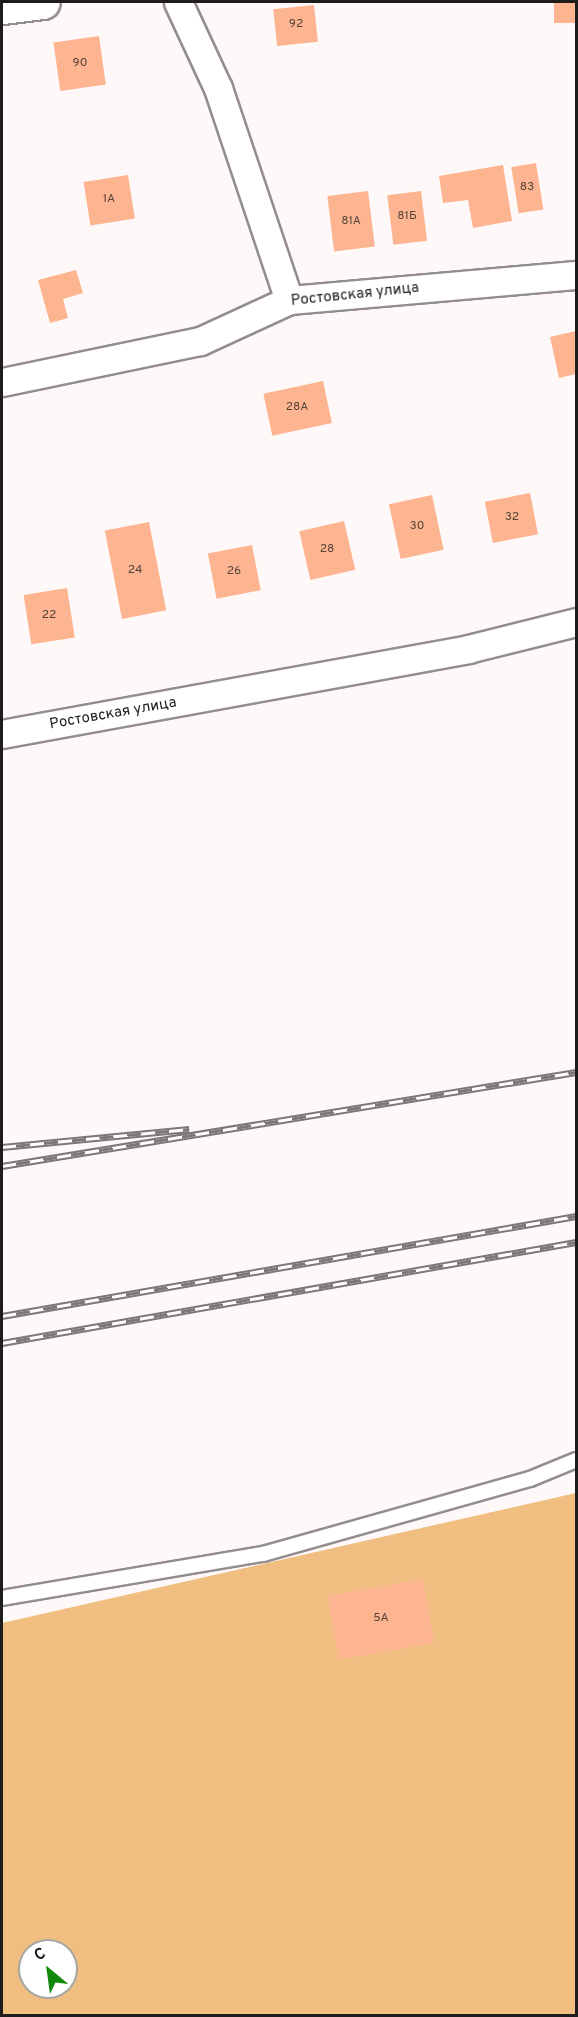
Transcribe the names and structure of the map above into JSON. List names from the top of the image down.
{
  "streets": {
    "street": ["Ростовская улица"]
  },
  "house_numbers": [
    "92",
    "90",
    "83",
    "1А",
    "81Б",
    "81А",
    "28А",
    "32",
    "30",
    "28",
    "24",
    "26",
    "22",
    "5А"
  ],
  "north": "top left"
}
